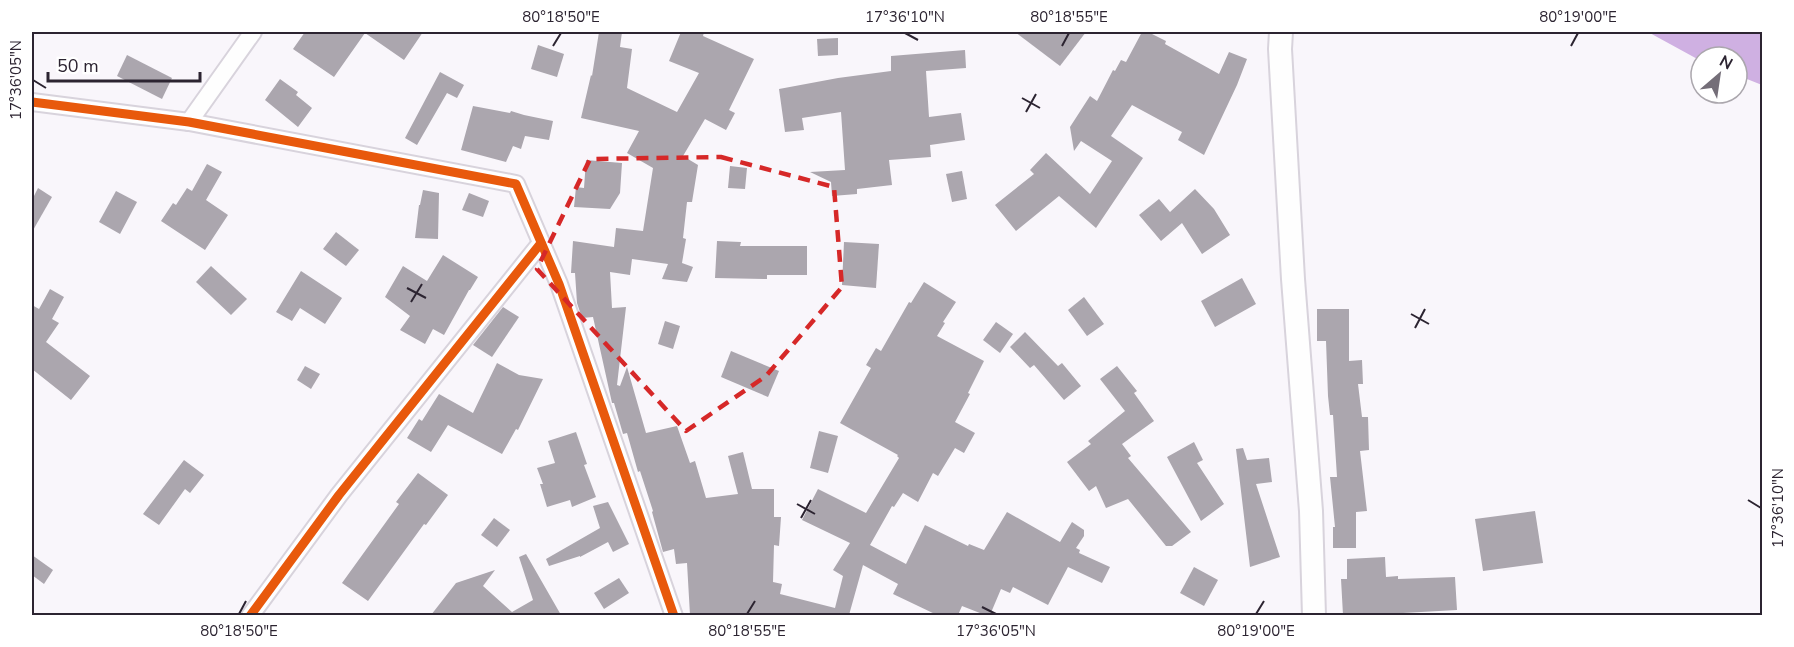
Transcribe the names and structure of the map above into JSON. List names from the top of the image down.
{
  "scale_bar": "50 m",
  "north": "top right",
  "coordinates": [
    "80°18'50\"E",
    "17°36'10\"N",
    "80°18'55\"E",
    "80°19'00\"E",
    "17°36'05\"N"
  ]
}
